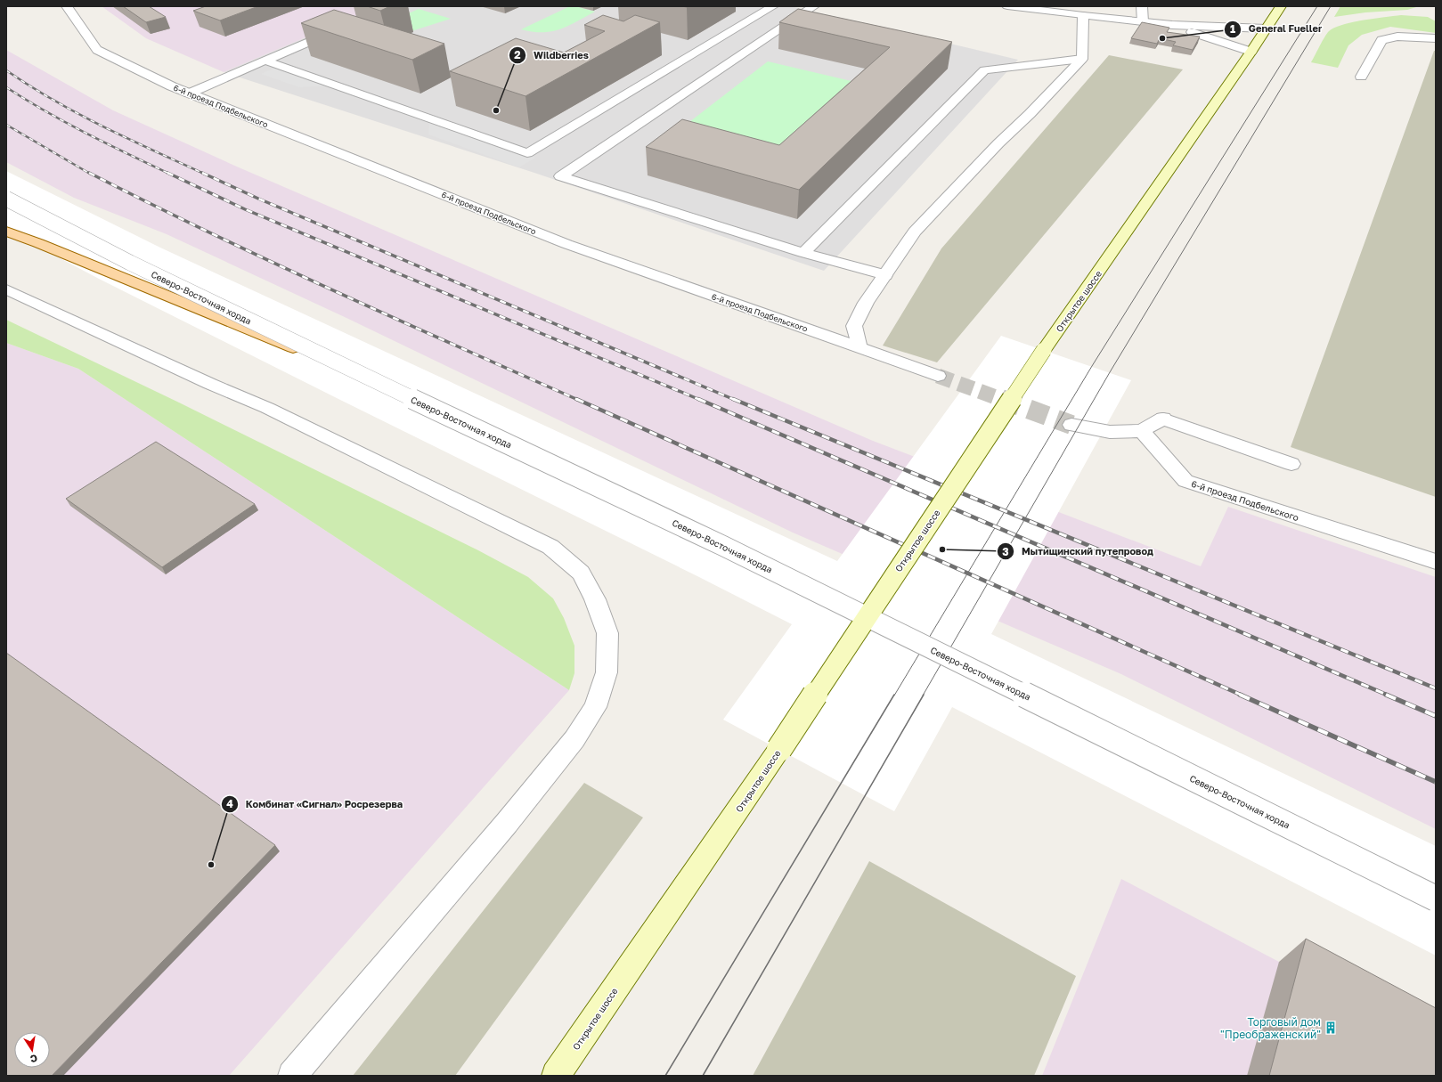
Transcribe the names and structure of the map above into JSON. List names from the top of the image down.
{
  "streets": {
    "main road": ["Северо-Восточная хорда", "Открытое шоссе"],
    "street": ["6-й проезд Подбельского"]
  },
  "places": {
    "other": [
      "General Fueller",
      "Wildberries",
      "Мытищинский путепровод",
      "Комбинат «Сигнал» Росрезерва"
    ],
    "building": ["Торговый дом \"Преображенский\""]
  },
  "north": "bottom"
}
